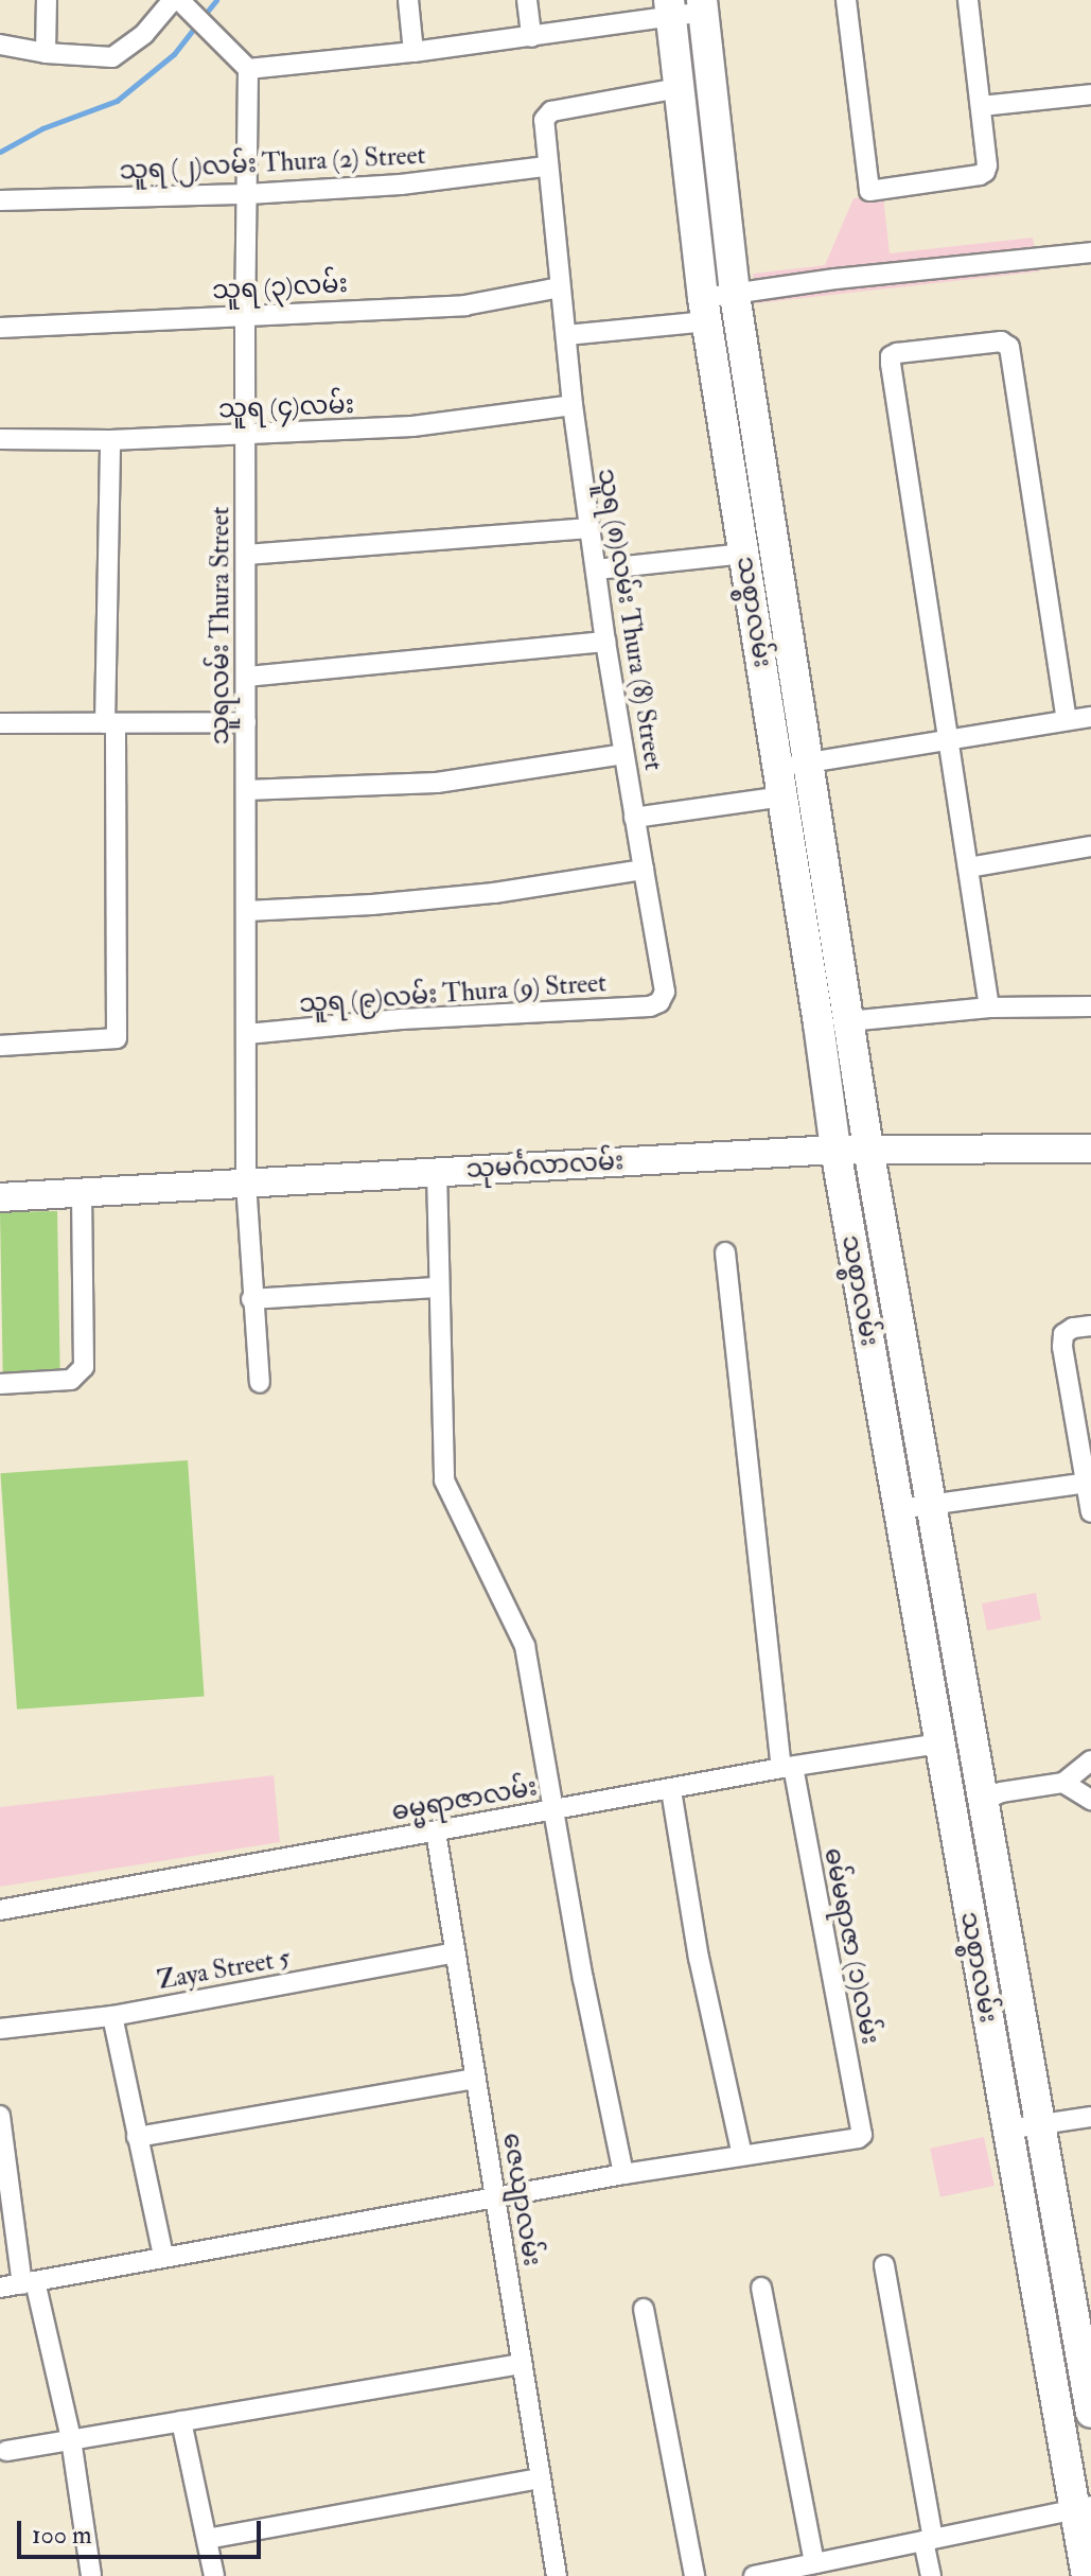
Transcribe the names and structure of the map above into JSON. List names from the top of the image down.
{
  "streets": {
    "main road": ["သစ္စာလမ်း", "သုမင်္ဂလာလမ်း"],
    "street": [
      "သူရ (၂)လမ်း Thura (2) Street",
      "သူရ (၃)လမ်း",
      "သူရ (၄)လမ်း",
      "သူရ (၈)လမ်း Thura (8) Street",
      "သူရလမ်း Thura Street",
      "သူရ (၉)လမ်း Thura (9) Street",
      "ဓမ္မရာဇာလမ်း",
      "ဓမ်မရာဇာ (၁)လမ်း",
      "Zaya Street 5",
      "ဇေယျာလမ်း"
    ]
  },
  "crossings": [
    ["သူရ (၂)လမ်း Thura (2) Street", "သူရ (၈)လမ်း Thura (8) Street"],
    ["သူရ (၂)လမ်း Thura (2) Street", "သူရလမ်း Thura Street"],
    ["သူရ (၃)လမ်း", "သူရ (၈)လမ်း Thura (8) Street"],
    ["သူရ (၃)လမ်း", "သူရလမ်း Thura Street"],
    ["သူရ (၄)လမ်း", "သူရ (၈)လမ်း Thura (8) Street"],
    ["သူရ (၄)လမ်း", "သူရလမ်း Thura Street"],
    ["သစ္စာလမ်း", "သူရ (၈)လမ်း Thura (8) Street"],
    ["သစ္စာလမ်း", "သုမင်္ဂလာလမ်း"],
    ["သစ္စာလမ်း", "ဓမ္မရာဇာလမ်း"],
    ["သူရ (၈)လမ်း Thura (8) Street", "သူရ (၉)လမ်း Thura (9) Street"],
    ["သူရလမ်း Thura Street", "သူရ (၉)လမ်း Thura (9) Street"],
    ["သူရလမ်း Thura Street", "သုမင်္ဂလာလမ်း"],
    ["ဓမ္မရာဇာလမ်း", "ဓမ်မရာဇာ (၁)လမ်း"],
    ["ဓမ္မရာဇာလမ်း", "ဇေယျာလမ်း"],
    ["Zaya Street 5", "ဇေယျာလမ်း"]
  ],
  "scale_bar": "100 m"
}
